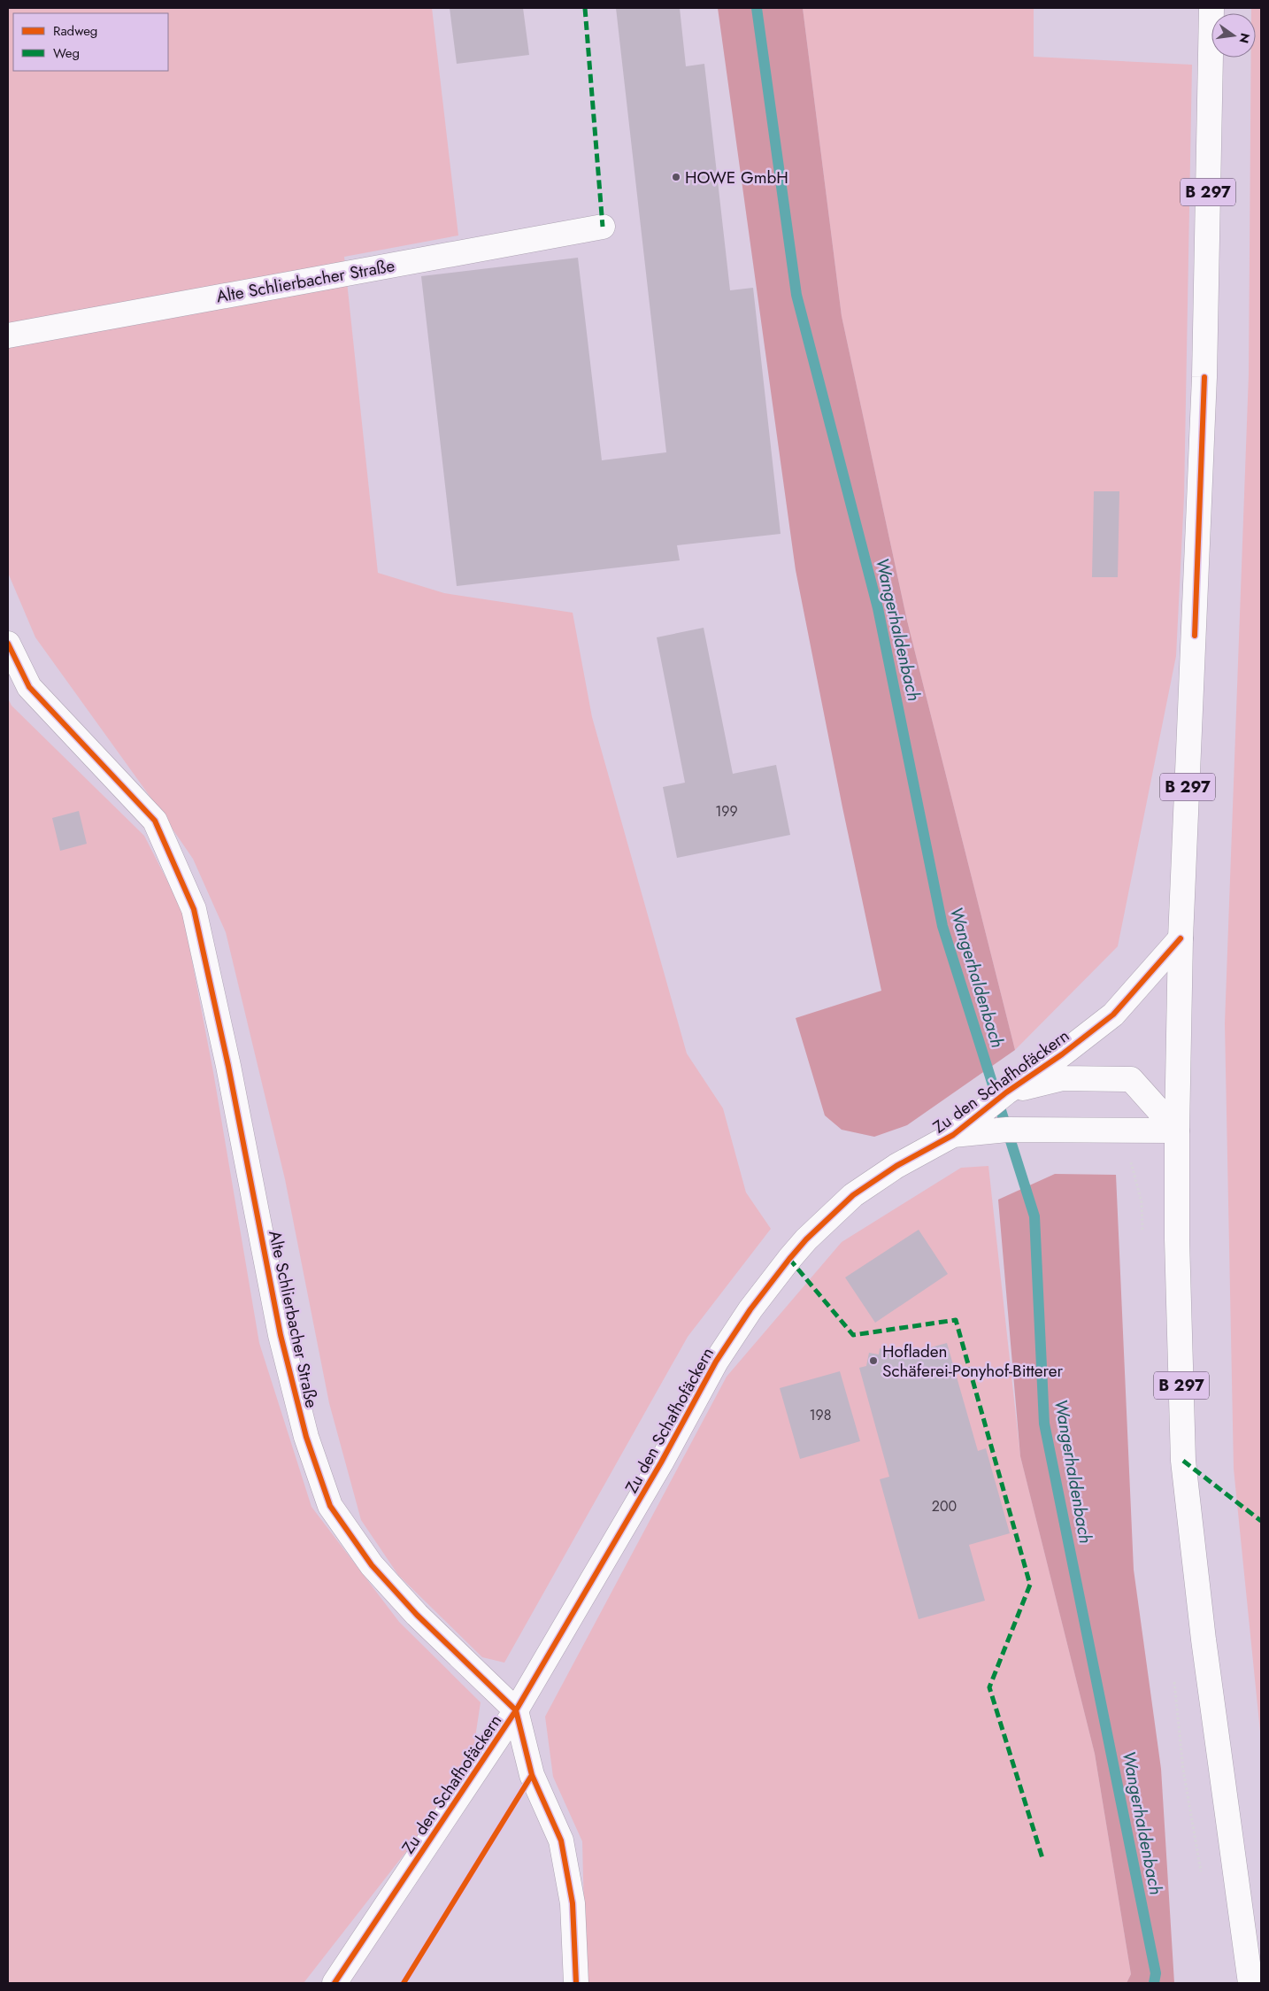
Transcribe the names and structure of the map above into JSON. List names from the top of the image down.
{
  "streets": {
    "street": ["B 297", "Alte Schlierbacher Straße", "Zu den Schafhofäckern"]
  },
  "crossings": [
    ["B 297", "Zu den Schafhofäckern"],
    ["Alte Schlierbacher Straße", "Zu den Schafhofäckern"]
  ],
  "water": ["Wangerhaldenbach"],
  "places": ["HOWE GmbH", "Hofladen Schäferei-Ponyhof-Bitterer"],
  "house_numbers": ["199", "198", "200"],
  "legend": ["Radweg", "Weg"],
  "north": "right"
}
